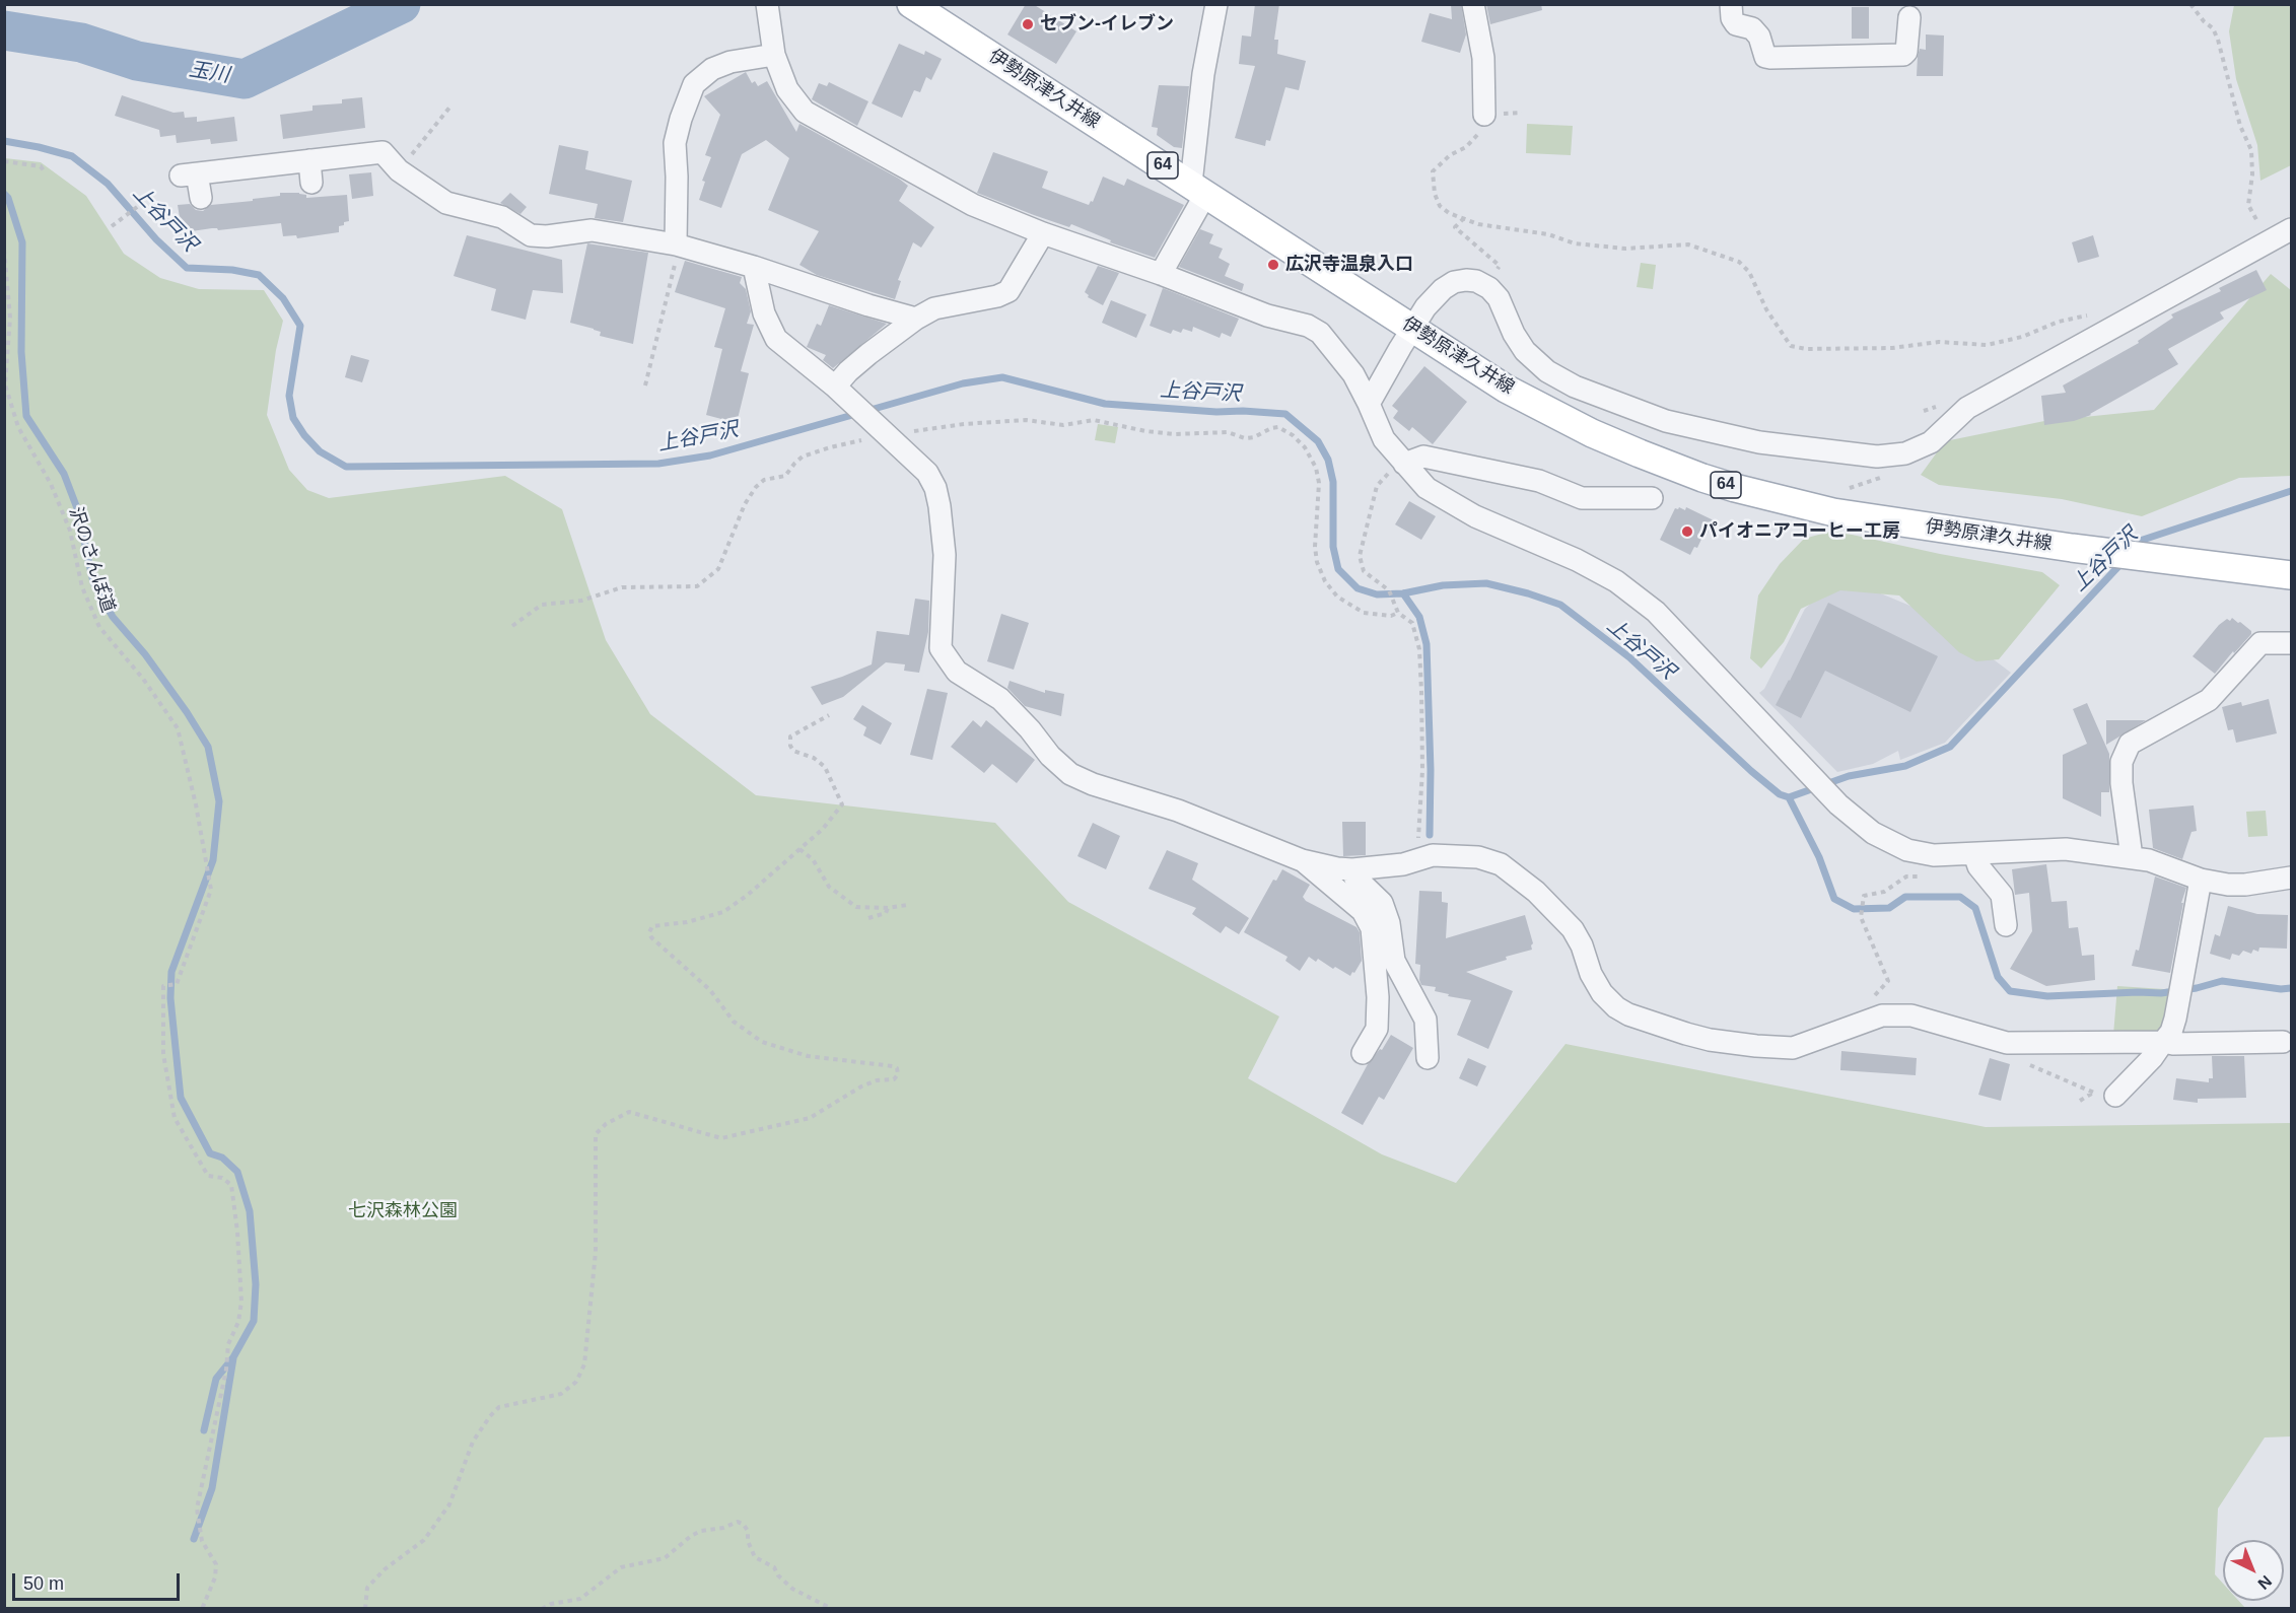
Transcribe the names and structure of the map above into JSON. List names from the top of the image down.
{
  "streets": {
    "main road": ["伊勢原津久井線", "64"],
    "path": ["沢のさんぽ道"]
  },
  "water": ["玉川", "上谷戸沢"],
  "parks": ["七沢森林公園"],
  "places": ["セブン-イレブン", "広沢寺温泉入口", "パイオニアコーヒー工房"],
  "scale_bar": "50 m",
  "north": "bottom right"
}
